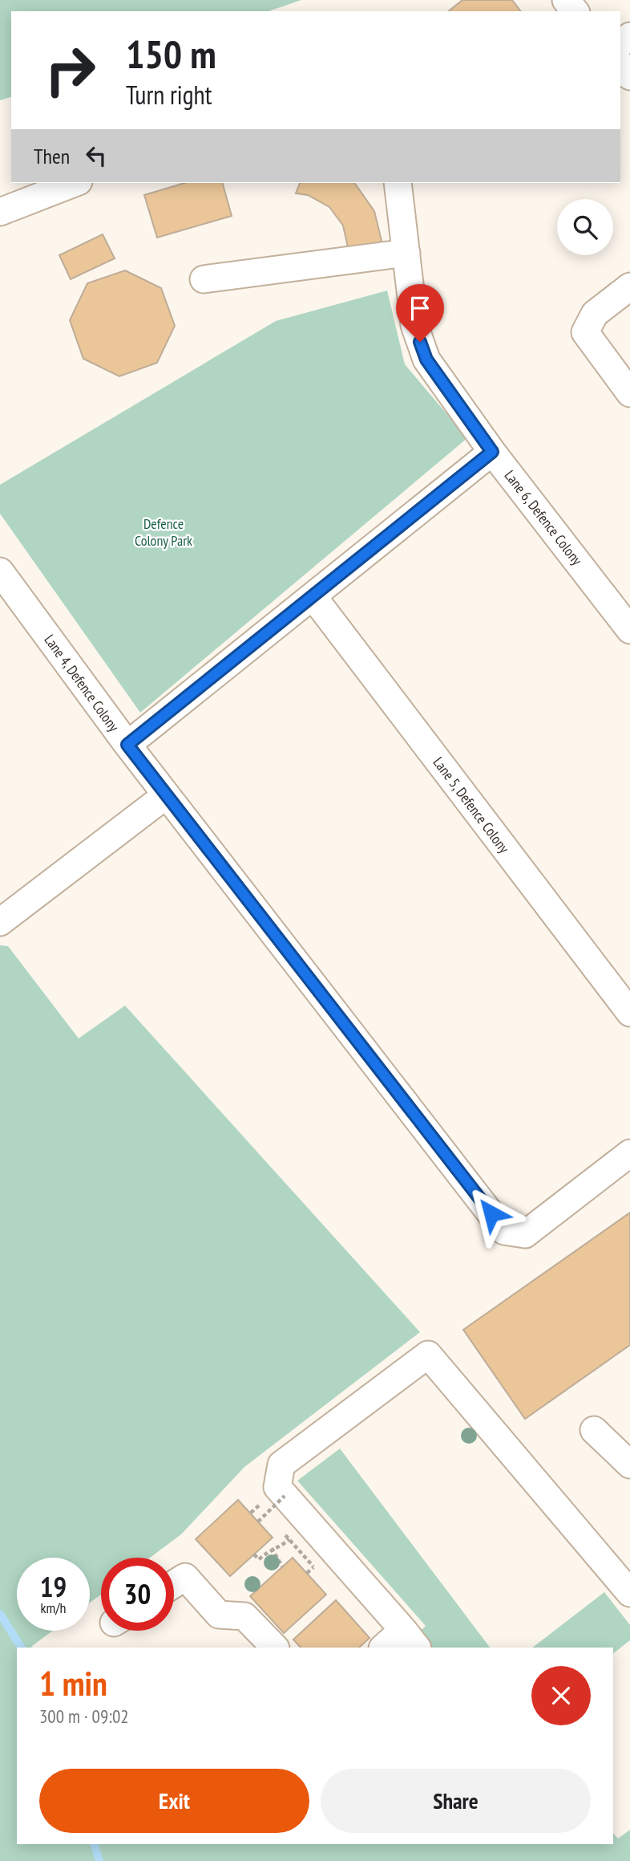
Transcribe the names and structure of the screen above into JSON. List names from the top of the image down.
{
  "streets": {
    "street": ["Lane 6, Defence Colony", "Lane 4, Defence Colony", "Lane 5, Defence Colony"]
  },
  "parks": ["Defence Colony Park"],
  "page": {
    "turn": ["150 m", "Turn right"],
    "then": "Then",
    "speed": "19 km/h",
    "limit": "30",
    "heading": ["1 min", "300 m · 09:02"],
    "buttons": ["Exit", "Share"]
  }
}
